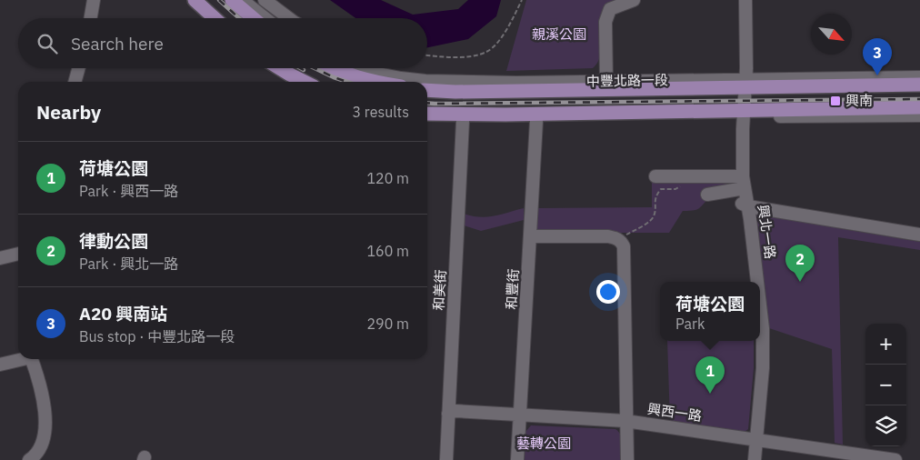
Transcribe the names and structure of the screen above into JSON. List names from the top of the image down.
{
  "streets": {
    "main road": ["中豐北路一段"],
    "street": [
      "興北一路",
      "和豐街",
      "和美街",
      "興西一路"
    ]
  },
  "crossings": [
    ["中豐北路一段", "興北一路"],
    ["興北一路", "興西一路"],
    ["和豐街", "興西一路"],
    ["和美街", "興西一路"]
  ],
  "parks": ["親溪公園", "藝轉公園"],
  "places": {
    "transit": ["興南"]
  },
  "north": "bottom right",
  "page": {
    "search": "Search here",
    "pins": ["3", "2", "1"],
    "heading": ["Nearby", "3 results"],
    "list": [
      {
        "mark": "1",
        "name": "荷塘公園",
        "note": "Park · 興西一路",
        "value": "120 m"
      },
      {
        "mark": "2",
        "name": "律動公園",
        "note": "Park · 興北一路",
        "value": "160 m"
      },
      {
        "mark": "3",
        "name": "A20 興南站",
        "note": "Bus stop · 中豐北路一段",
        "value": "290 m"
      }
    ],
    "popup": ["荷塘公園", "Park"],
    "map_buttons": ["+", "−"]
  }
}
